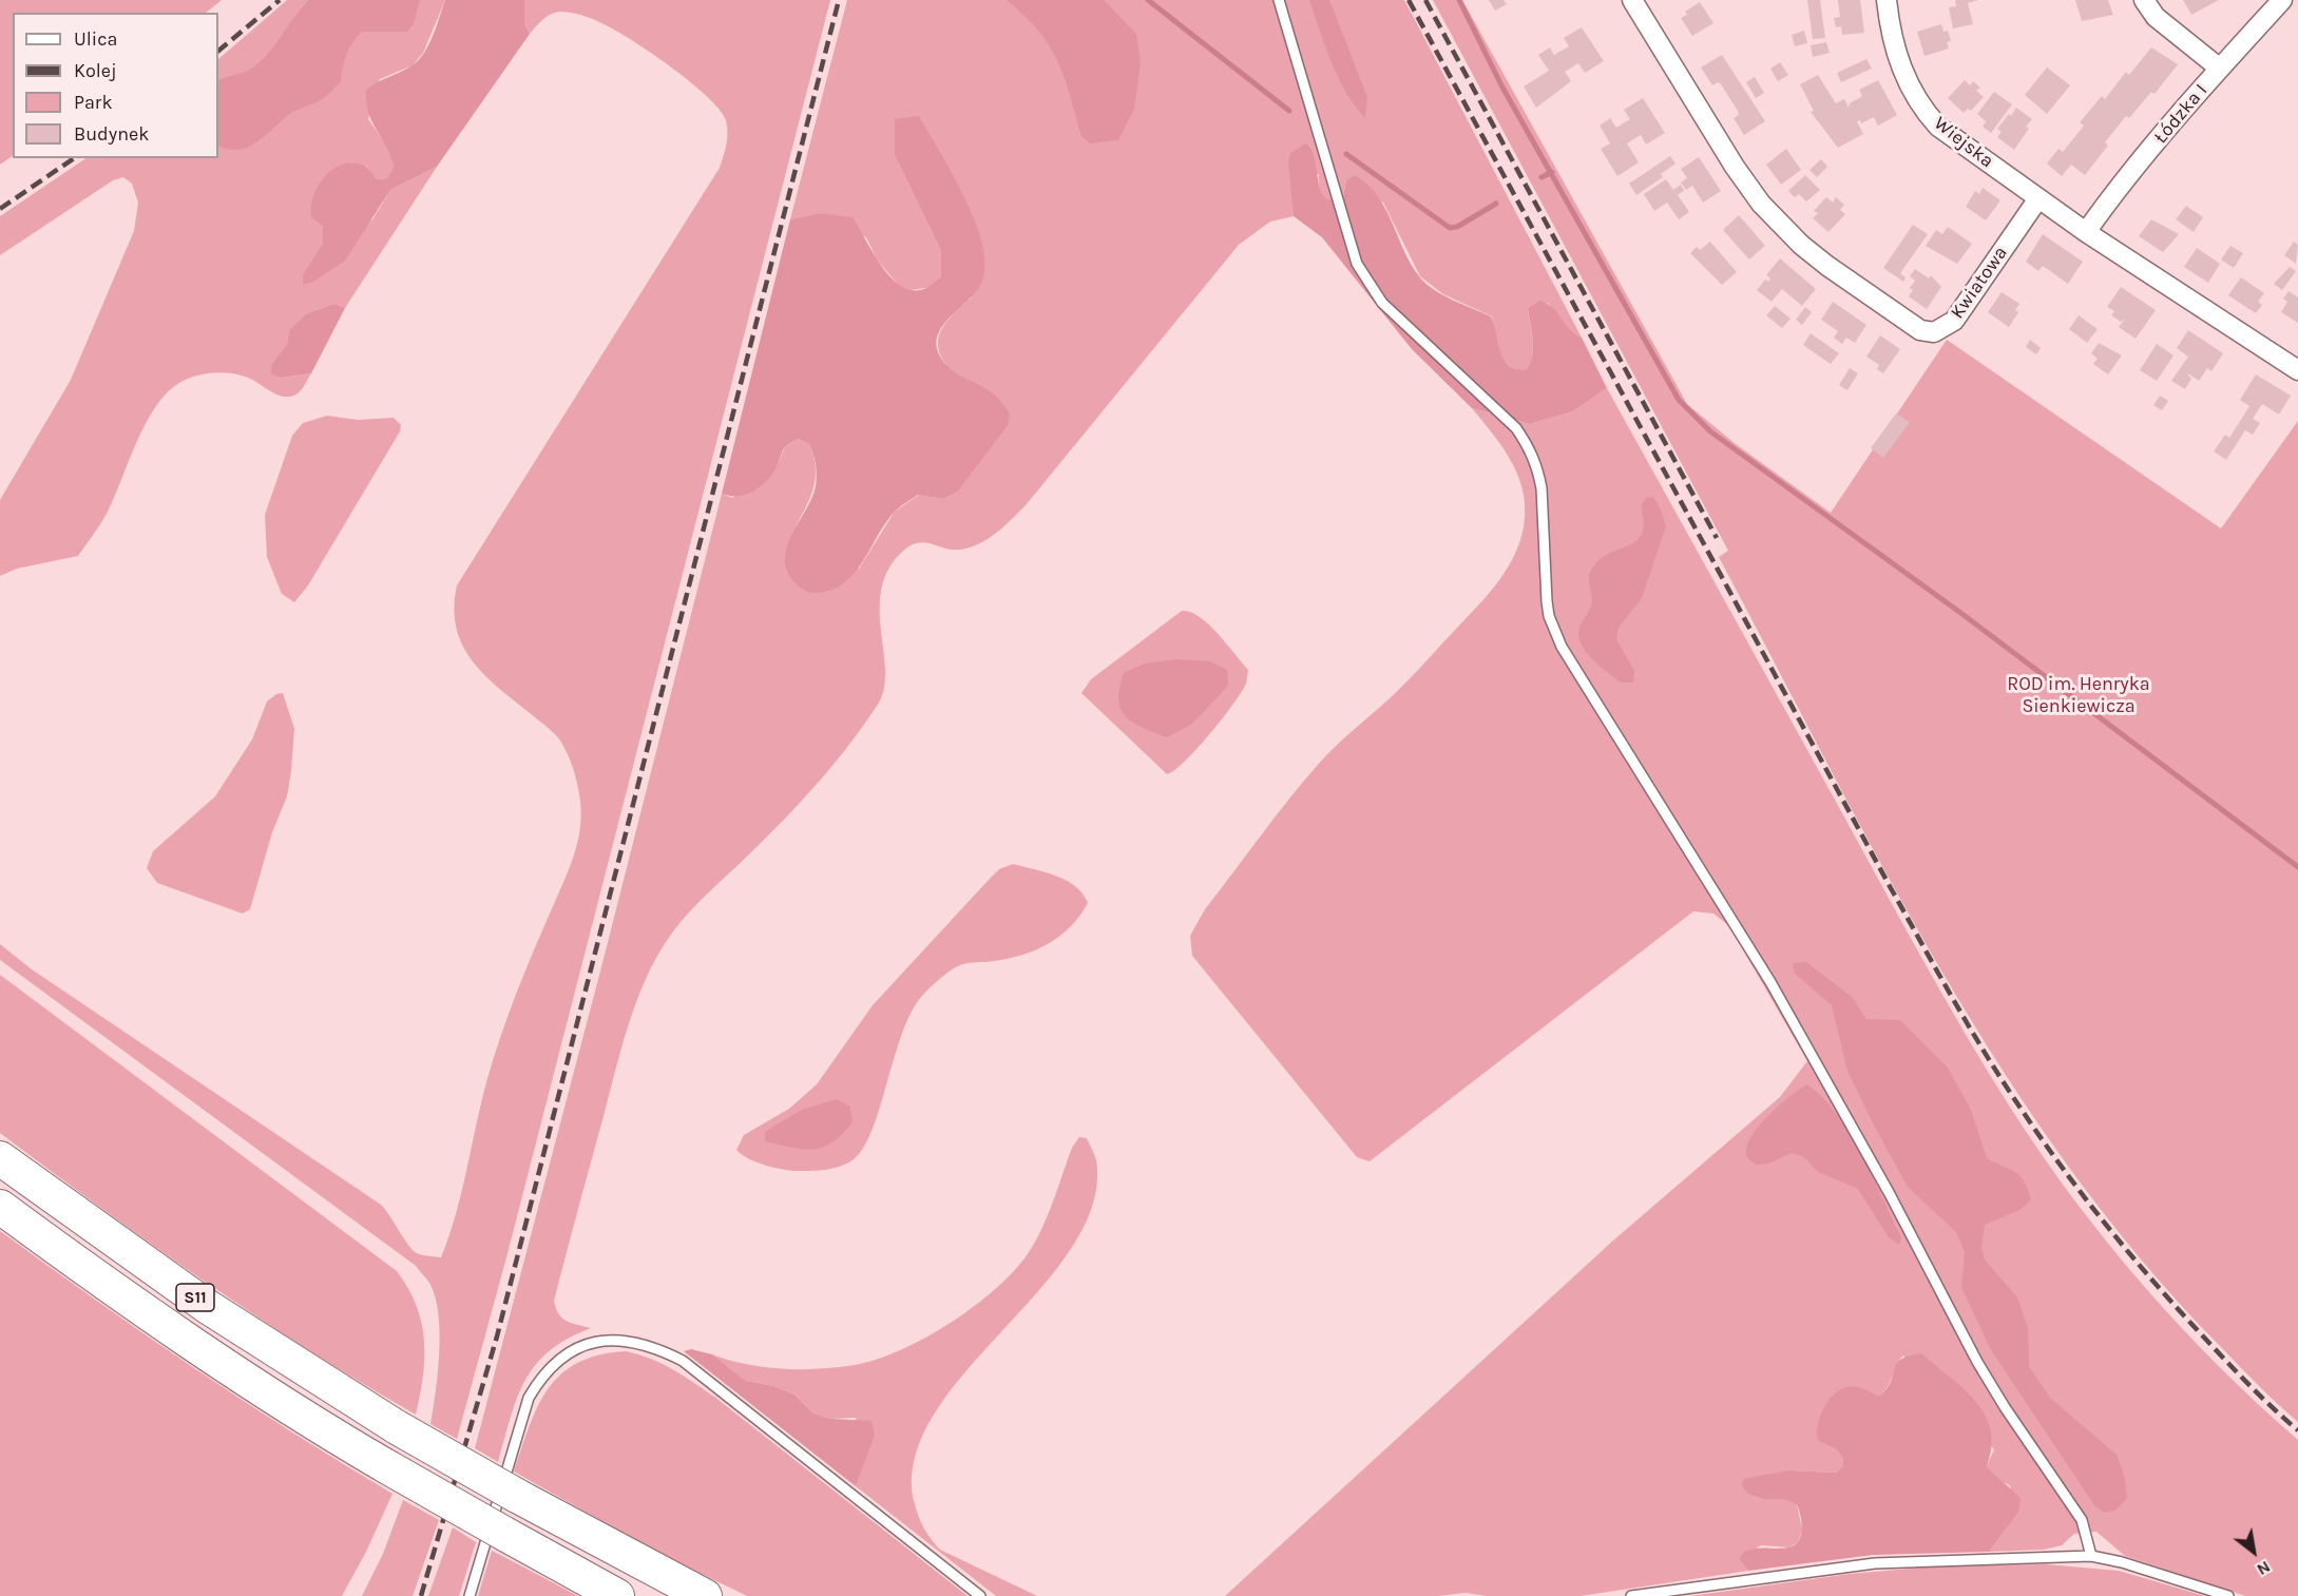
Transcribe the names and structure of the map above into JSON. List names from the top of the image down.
{
  "streets": {
    "highway": ["S11"],
    "street": ["Łódzka I", "Wiejska", "Kwiatowa"]
  },
  "crossings": [
    ["Wiejska", "Kwiatowa"]
  ],
  "parks": ["ROD im. Henryka Sienkiewicza"],
  "legend": [
    "Ulica",
    "Kolej",
    "Park",
    "Budynek"
  ],
  "north": "bottom right"
}
